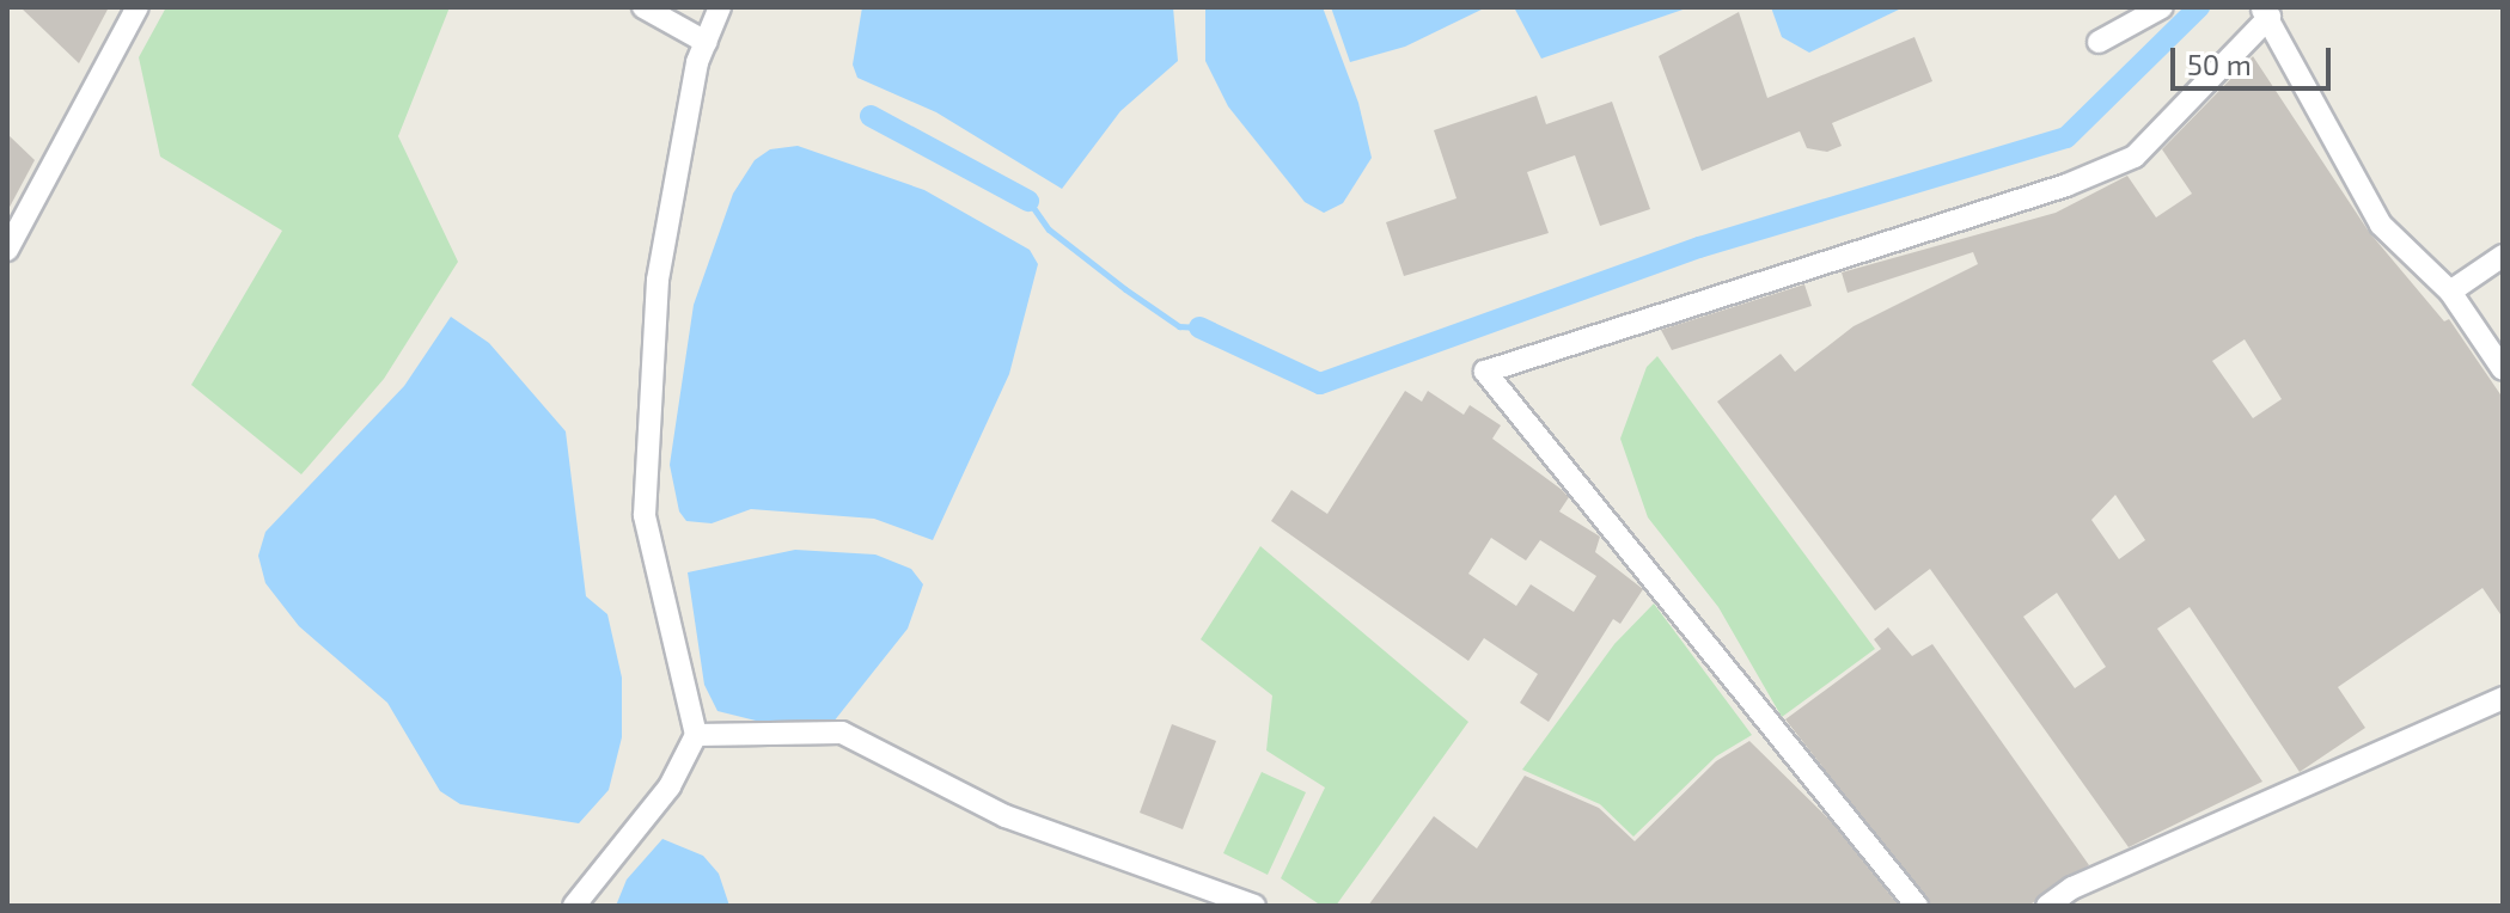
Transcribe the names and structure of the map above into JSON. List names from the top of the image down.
{
  "scale_bar": "50 m"
}
